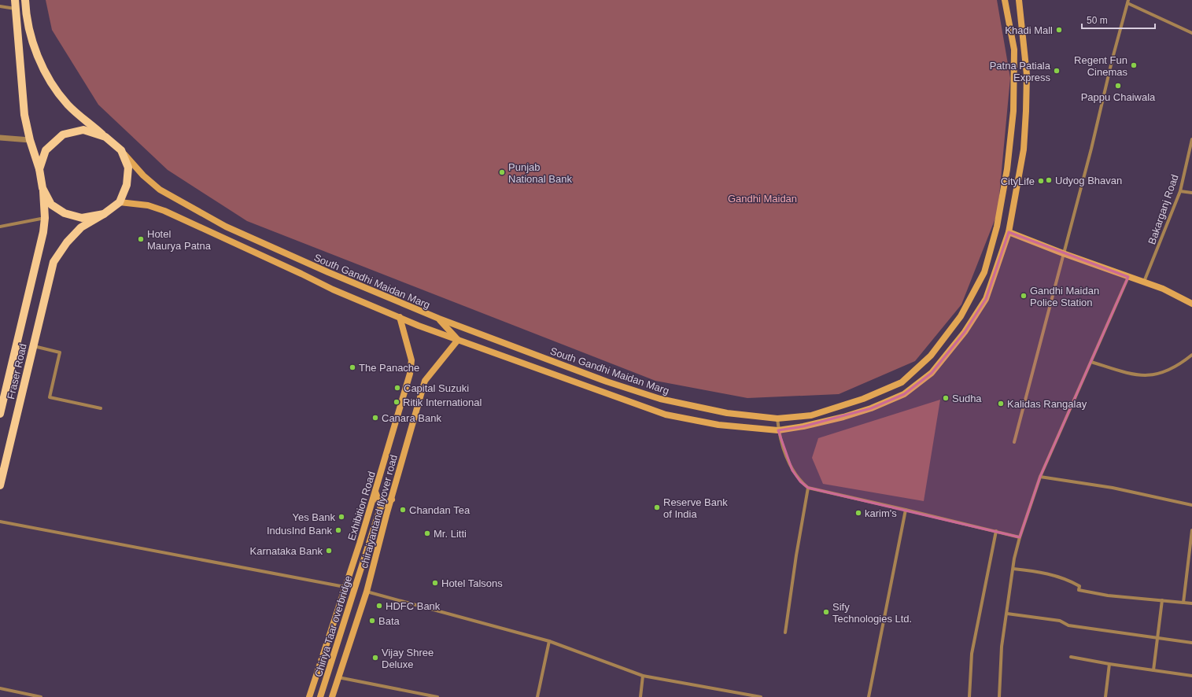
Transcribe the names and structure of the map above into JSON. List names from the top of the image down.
{
  "streets": {
    "main road": [
      "South Gandhi Maidan Marg",
      "Fraser Road",
      "Exhibition Road",
      "chiraiyantand flyover road",
      "Chiriya Taar overbridge"
    ],
    "street": ["Bakarganj Road"]
  },
  "crossings": [
    ["South Gandhi Maidan Marg", "Fraser Road"]
  ],
  "parks": ["Gandhi Maidan"],
  "places": [
    "Khadi Mall",
    "Regent Fun Cinemas",
    "Patna Patiala Express",
    "Pappu Chaiwala",
    "Punjab National Bank",
    "Udyog Bhavan",
    "CityLife",
    "Hotel Maurya Patna",
    "Gandhi Maidan Police Station",
    "The Panache",
    "Capital Suzuki",
    "Sudha",
    "Ritik International",
    "Kalidas Rangalay",
    "Canara Bank",
    "Reserve Bank of India",
    "Chandan Tea",
    "karim's",
    "Yes Bank",
    "IndusInd Bank",
    "Mr. Litti",
    "Karnataka Bank",
    "Hotel Talsons",
    "HDFC Bank",
    "Sify Technologies Ltd.",
    "Bata",
    "Vijay Shree Deluxe"
  ],
  "scale_bar": "50 m"
}
